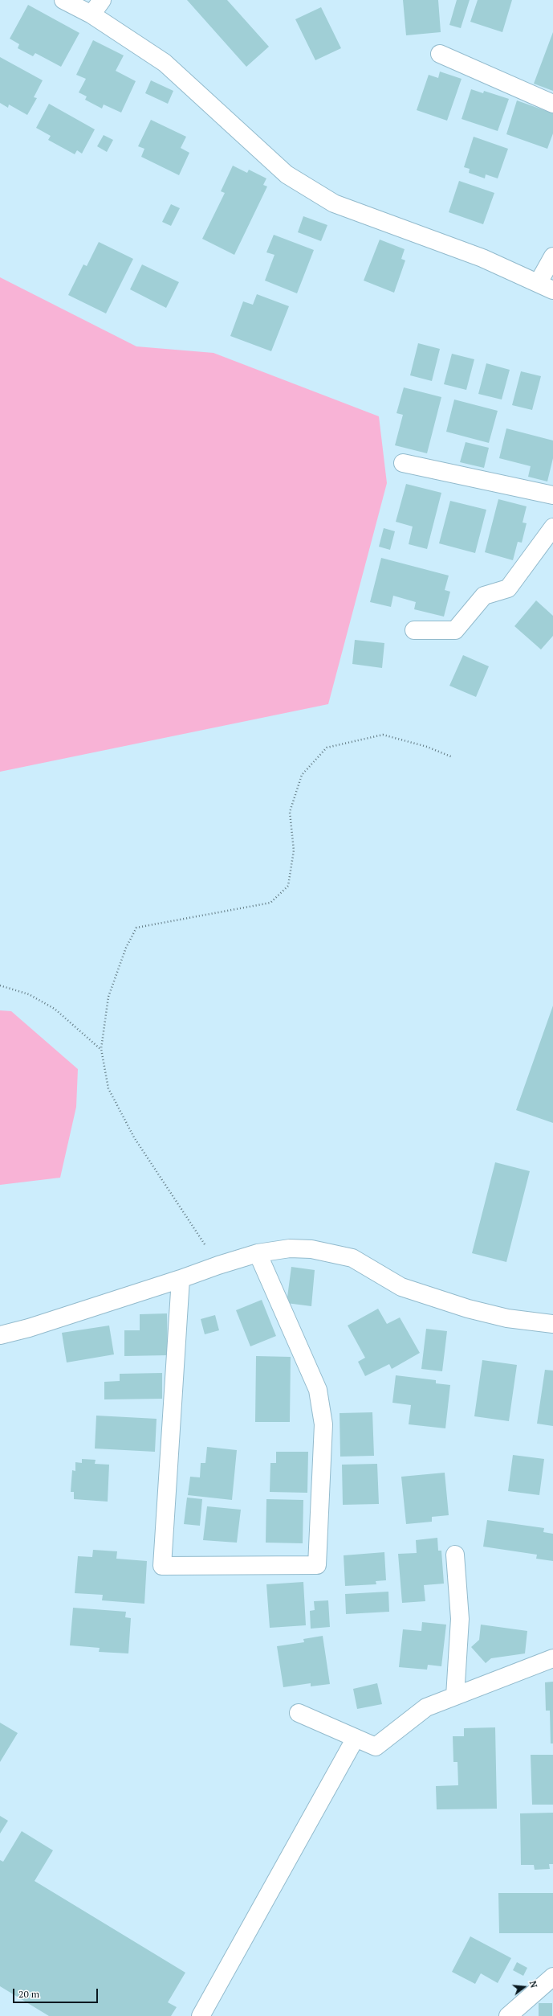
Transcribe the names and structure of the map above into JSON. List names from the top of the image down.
{
  "scale_bar": "20 m",
  "north": "right"
}
